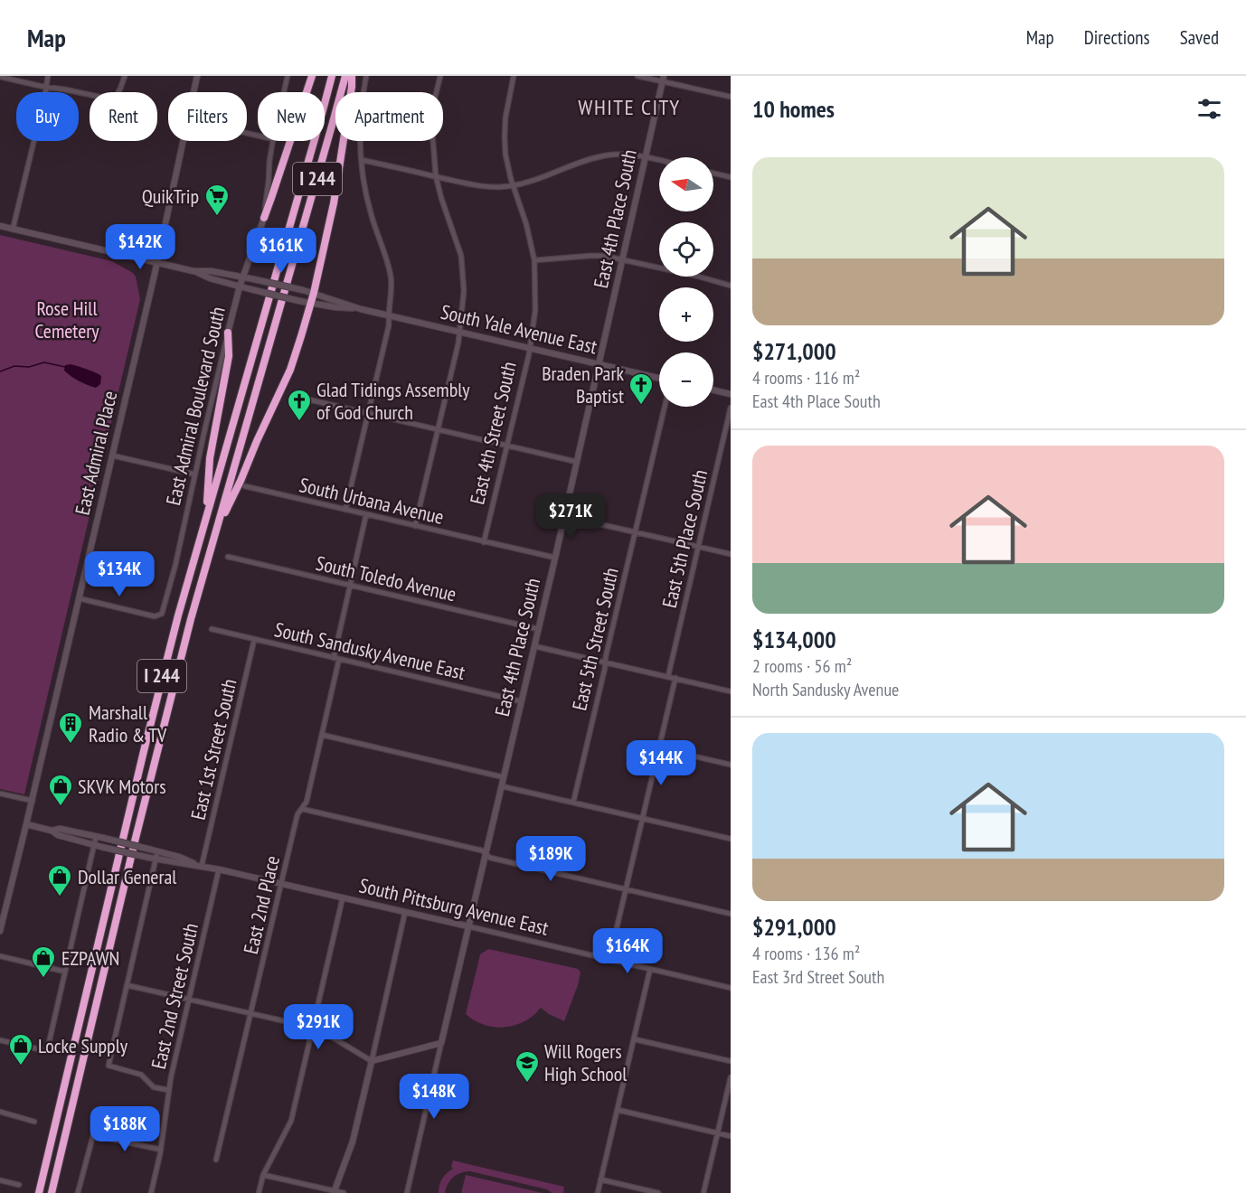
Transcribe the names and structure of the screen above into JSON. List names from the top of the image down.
{
  "streets": {
    "highway": ["I 244"],
    "main road": [
      "East 4th Place South",
      "South Yale Avenue East",
      "East Admiral Boulevard South",
      "East Admiral Place",
      "South Pittsburg Avenue East"
    ],
    "street": [
      "East 4th Street South",
      "South Urbana Avenue",
      "East 5th Place South",
      "South Toledo Avenue",
      "East 5th Street South",
      "South Sandusky Avenue East",
      "East 1st Street South",
      "East 2nd Place",
      "East 2nd Street South"
    ]
  },
  "crossings": [
    ["East 4th Place South", "South Yale Avenue East"],
    ["East 4th Place South", "South Urbana Avenue"],
    ["East 4th Place South", "South Toledo Avenue"],
    ["East 4th Place South", "South Sandusky Avenue East"],
    ["East 4th Place South", "South Pittsburg Avenue East"],
    ["South Yale Avenue East", "East Admiral Boulevard South"],
    ["South Yale Avenue East", "East 4th Street South"],
    ["South Yale Avenue East", "East Admiral Place"],
    ["East Admiral Boulevard South", "East Admiral Place"],
    ["East 4th Street South", "South Urbana Avenue"],
    ["East Admiral Place", "South Pittsburg Avenue East"],
    ["South Sandusky Avenue East", "East 1st Street South"],
    ["South Sandusky Avenue East", "East 2nd Place"],
    ["East 1st Street South", "South Pittsburg Avenue East"],
    ["East 2nd Place", "South Pittsburg Avenue East"],
    ["South Pittsburg Avenue East", "East 2nd Street South"]
  ],
  "districts": ["WHITE CITY"],
  "parks": ["Rose Hill Cemetery"],
  "places": {
    "supermarket": ["QuikTrip"],
    "church": ["Braden Park Baptist", "Glad Tidings Assembly of God Church"],
    "building": ["Marshall Radio & TV"],
    "shop": [
      "SKVK Motors",
      "Dollar General",
      "EZPAWN",
      "Locke Supply"
    ],
    "school or university": ["Will Rogers High School"]
  },
  "north": "left",
  "page": {
    "header": "Map",
    "nav": ["Map", "Directions", "Saved"],
    "heading": "10 homes",
    "chip": [
      "Buy",
      "Rent",
      "Filters",
      "New",
      "Apartment"
    ],
    "list": [
      {
        "name": "$271,000",
        "note": "4 rooms · 116 m² · East 4th Place South"
      },
      {
        "name": "$134,000",
        "note": "2 rooms · 56 m² · North Sandusky Avenue"
      },
      {
        "name": "$291,000",
        "note": "4 rooms · 136 m² · East 3rd Street South"
      }
    ],
    "map_buttons": ["+", "−"],
    "price": [
      "$142K",
      "$161K",
      "$271K",
      "$134K",
      "$144K",
      "$189K",
      "$164K",
      "$291K",
      "$148K",
      "$188K"
    ]
  }
}
